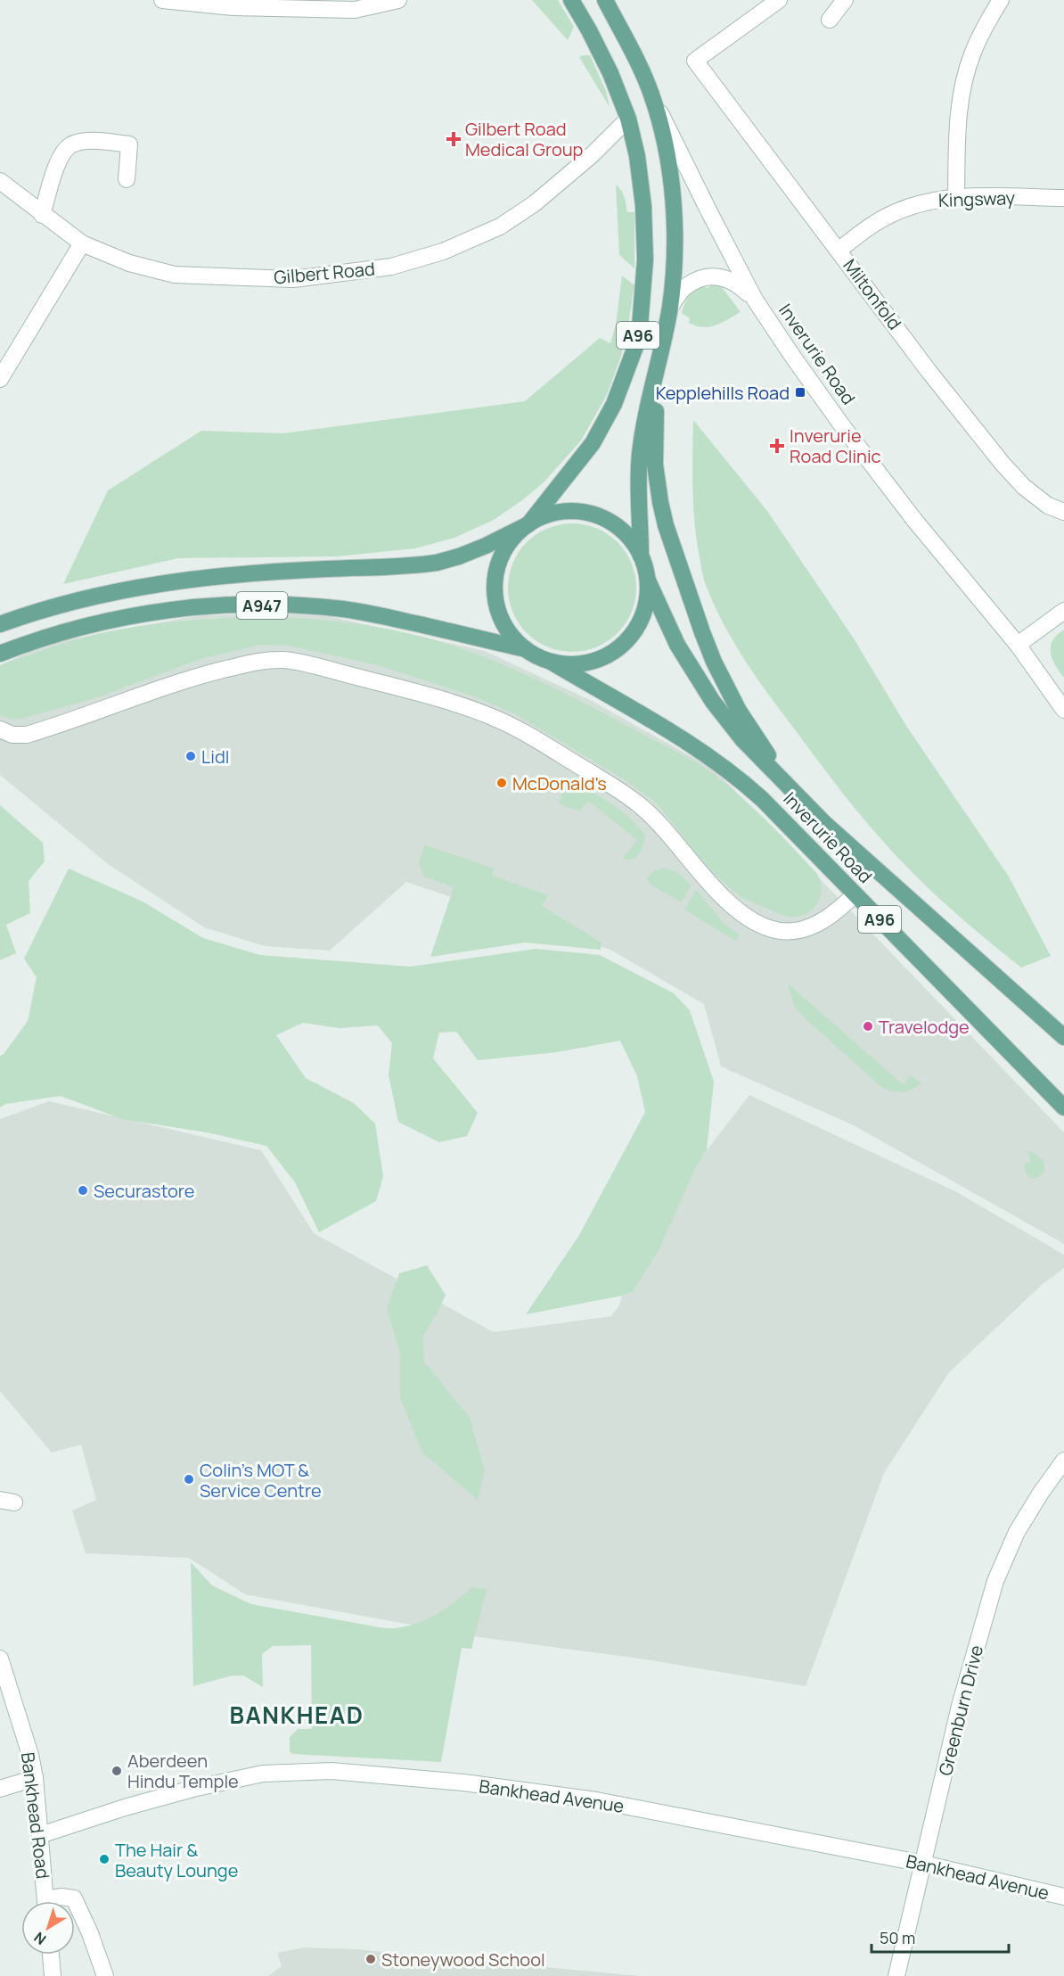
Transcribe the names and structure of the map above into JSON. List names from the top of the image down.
{
  "streets": {
    "main road": ["A96", "Inverurie Road", "A947"],
    "street": [
      "Kingsway",
      "Gilbert Road",
      "Miltonfold",
      "Greenburn Drive",
      "Bankhead Avenue",
      "Bankhead Road"
    ]
  },
  "crossings": [
    ["Kingsway", "Miltonfold"],
    ["Gilbert Road", "A96"],
    ["A96", "Inverurie Road"],
    ["A96", "A947"],
    ["Inverurie Road", "A947"],
    ["Greenburn Drive", "Bankhead Avenue"],
    ["Bankhead Avenue", "Bankhead Road"]
  ],
  "districts": ["BANKHEAD"],
  "places": {
    "health": ["Gilbert Road Medical Group", "Inverurie Road Clinic"],
    "transit": ["Kepplehills Road"],
    "other": [
      "Lidl",
      "McDonald's",
      "Travelodge",
      "Securastore",
      "Colin's MOT & Service Centre",
      "Aberdeen Hindu Temple",
      "The Hair & Beauty Lounge",
      "Stoneywood School"
    ]
  },
  "scale_bar": "50 m",
  "north": "bottom left"
}
